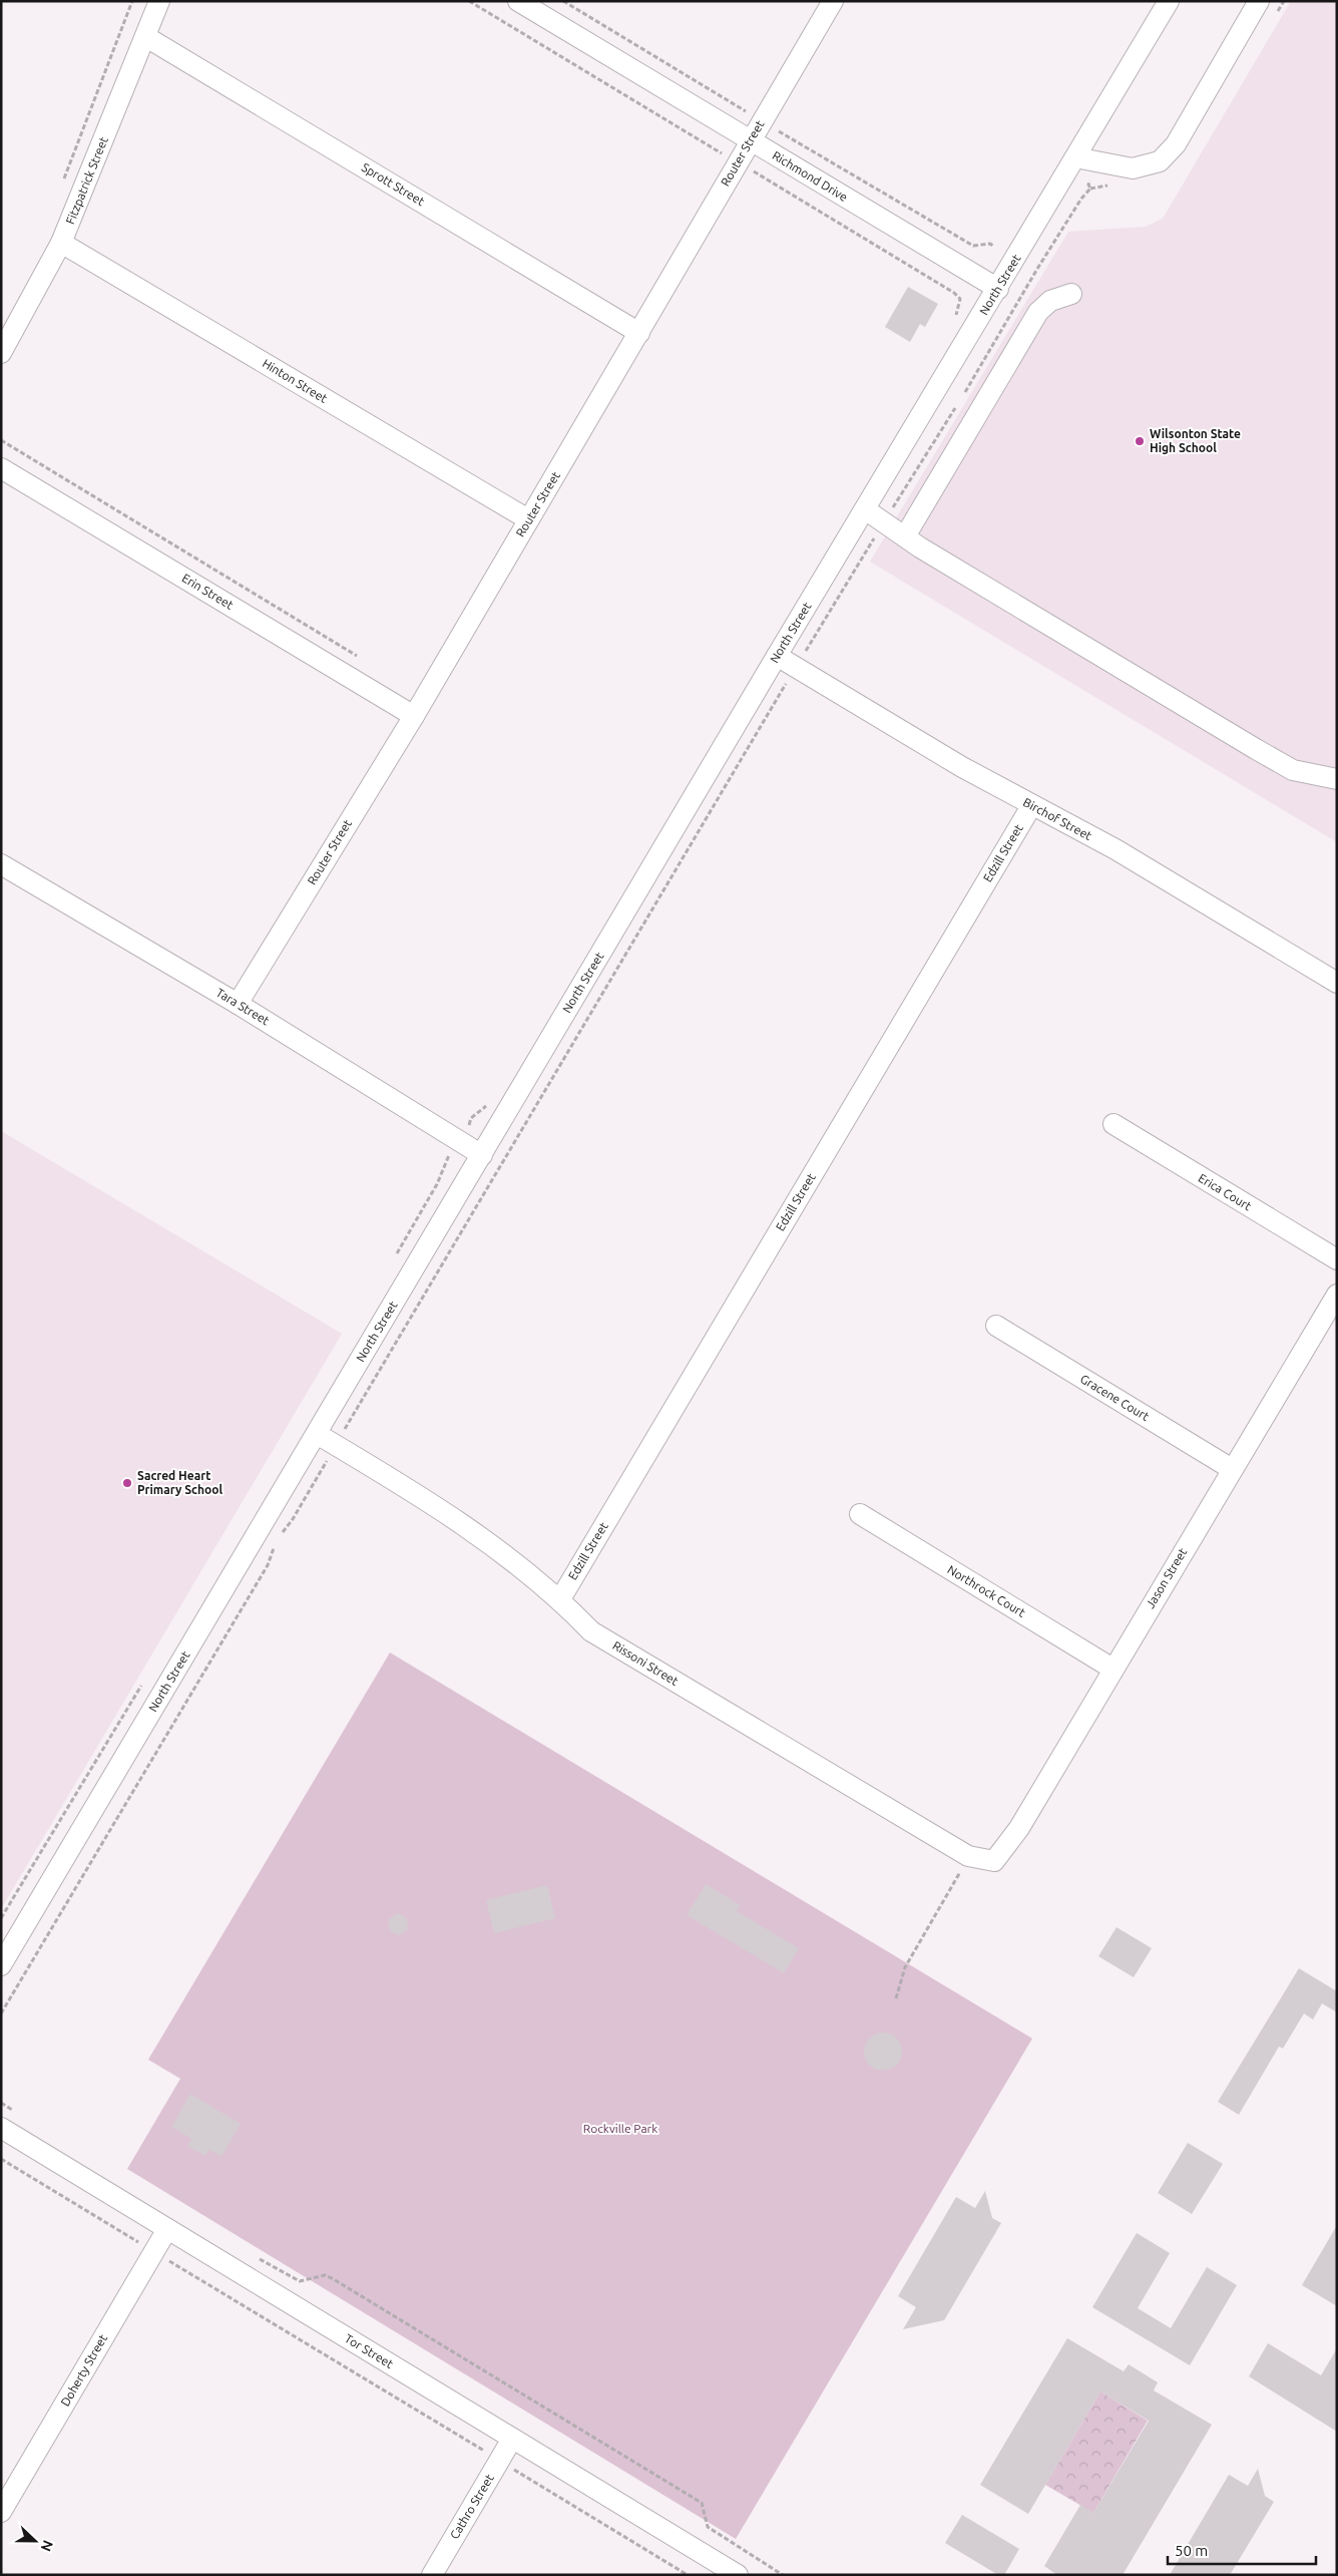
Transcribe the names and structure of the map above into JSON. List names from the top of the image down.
{
  "streets": {
    "street": [
      "Router Street",
      "Richmond Drive",
      "Fitzpatrick Street",
      "Sprott Street",
      "North Street",
      "Hinton Street",
      "Erin Street",
      "Birchof Street",
      "Edzill Street",
      "Tara Street",
      "Erica Court",
      "Gracene Court",
      "Jason Street",
      "Northrock Court",
      "Rissoni Street",
      "Tor Street",
      "Doherty Street",
      "Cathro Street"
    ]
  },
  "crossings": [
    ["Router Street", "Richmond Drive"],
    ["Router Street", "Sprott Street"],
    ["Router Street", "Hinton Street"],
    ["Router Street", "Erin Street"],
    ["Router Street", "Tara Street"],
    ["Richmond Drive", "North Street"],
    ["Fitzpatrick Street", "Sprott Street"],
    ["Fitzpatrick Street", "Hinton Street"],
    ["North Street", "Birchof Street"],
    ["North Street", "Tara Street"],
    ["North Street", "Rissoni Street"],
    ["Birchof Street", "Edzill Street"],
    ["Edzill Street", "Rissoni Street"],
    ["Gracene Court", "Jason Street"],
    ["Jason Street", "Northrock Court"],
    ["Jason Street", "Rissoni Street"],
    ["Tor Street", "Doherty Street"],
    ["Tor Street", "Cathro Street"]
  ],
  "parks": ["Rockville Park"],
  "places": ["Wilsonton State High School", "Sacred Heart Primary School"],
  "scale_bar": "50 m",
  "north": "right"
}
